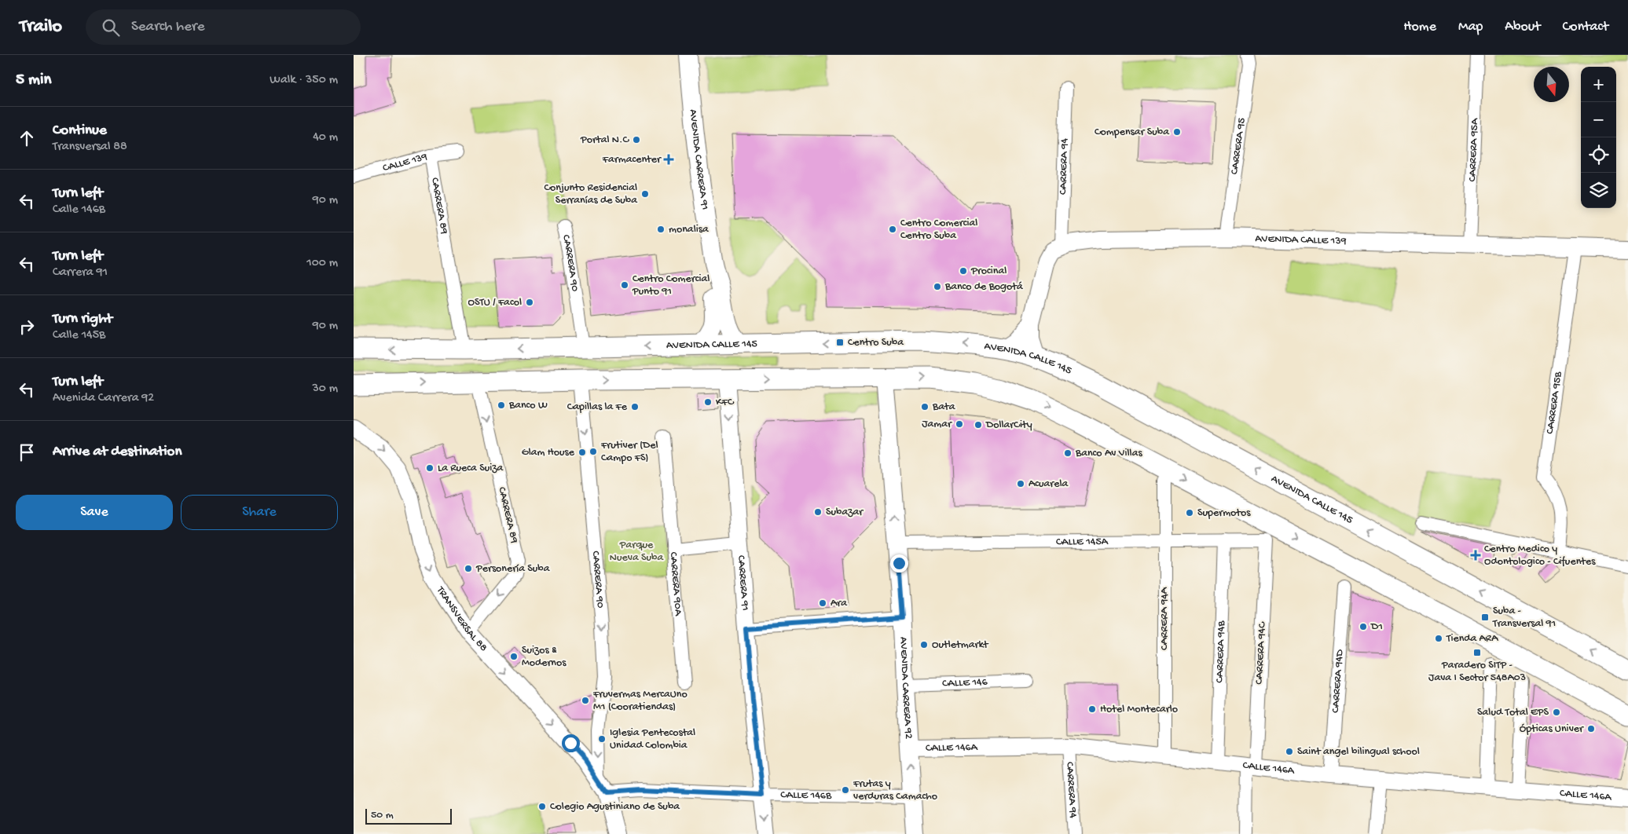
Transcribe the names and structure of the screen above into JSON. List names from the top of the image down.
{
  "streets": {
    "main road": [
      "AVENIDA CARRERA 91",
      "AVENIDA CALLE 139",
      "AVENIDA CALLE 145",
      "AVENIDA CARRERA 92"
    ],
    "street": [
      "CARRERA 95",
      "CARRERA 95A",
      "CALLE 139",
      "CARRERA 94",
      "CARRERA 89",
      "CARRERA 90",
      "CARRERA 95B",
      "CALLE 145A",
      "CARRERA 90A",
      "CARRERA 91",
      "TRANSVERSAL 88",
      "CARRERA 94A",
      "CARRERA 94B",
      "CARRERA 94C",
      "CARRERA 94D",
      "CALLE 146",
      "CALLE 146A",
      "CALLE 146B"
    ]
  },
  "crossings": [
    ["CARRERA 95", "AVENIDA CALLE 139"],
    ["CARRERA 95A", "AVENIDA CALLE 139"],
    ["AVENIDA CARRERA 91", "AVENIDA CALLE 145"],
    ["CALLE 139", "CARRERA 89"],
    ["CARRERA 94", "AVENIDA CALLE 139"],
    ["CARRERA 94", "CALLE 146A"],
    ["CARRERA 89", "AVENIDA CALLE 145"],
    ["CARRERA 89", "TRANSVERSAL 88"],
    ["AVENIDA CALLE 139", "CARRERA 95B"],
    ["CARRERA 90", "AVENIDA CALLE 145"],
    ["CARRERA 90", "TRANSVERSAL 88"],
    ["CARRERA 90", "CALLE 146B"],
    ["CALLE 145A", "CARRERA 94A"],
    ["CALLE 145A", "CARRERA 94B"],
    ["CALLE 145A", "CARRERA 94C"],
    ["CALLE 145A", "AVENIDA CARRERA 92"],
    ["CARRERA 91", "CALLE 146B"],
    ["TRANSVERSAL 88", "CALLE 146B"],
    ["CARRERA 94A", "CALLE 146A"],
    ["CARRERA 94B", "CALLE 146A"],
    ["CARRERA 94C", "CALLE 146A"],
    ["CARRERA 94D", "CALLE 146A"],
    ["CALLE 146", "AVENIDA CARRERA 92"],
    ["AVENIDA CARRERA 92", "CALLE 146A"],
    ["AVENIDA CARRERA 92", "CALLE 146B"]
  ],
  "one_way": [
    "CARRERA 89",
    "CARRERA 90",
    "CARRERA 91",
    "TRANSVERSAL 88",
    "AVENIDA CARRERA 92"
  ],
  "parks": ["Parque Nueva Suba"],
  "places": {
    "other": [
      "Compensar Suba",
      "Portal N.C",
      "Conjunto Residencial Serranías de Suba",
      "monalisa",
      "Centro Comercial Centro Suba",
      "Procinal",
      "Centro Comercial Punto 91",
      "Banco de Bogotá",
      "OSTU / Facol",
      "KFC",
      "Banco W",
      "Capillas la Fe",
      "Bata",
      "Jamar",
      "DollarCity",
      "Frutiver (Del Campo FS)",
      "Glam House",
      "Banco Av Villas",
      "La Rueca Suiza",
      "Acuarela",
      "Subazar",
      "Supermotos",
      "Personería Suba",
      "Ara",
      "D1",
      "Tienda ARA",
      "Outletmarkt",
      "Suizos & Modernos",
      "Fruvermas MercaUno M1 (Cooratiendas)",
      "Hotel Montecarlo",
      "Salud Total EPS",
      "Ópticas Univer",
      "Iglesia Pentecostal Unidad Colombia",
      "Saint angel bilingual school",
      "Frutas y verduras Camacho",
      "Colegio Agustiniano de Suba"
    ],
    "health": ["Farmacenter", "Centro Medico y Odontologico - Cifuentes"],
    "transit": ["Centro Suba", "Suba - Transversal 91", "Paradero SITP - Java I Sector 548A03"]
  },
  "scale_bar": "50 m",
  "north": "bottom",
  "page": {
    "header": "Trailo",
    "search": "Search here",
    "nav": [
      "Home",
      "Map",
      "About",
      "Contact"
    ],
    "heading": ["5 min", "Walk · 350 m"],
    "map_buttons": ["+", "−"],
    "list": [
      ["Continue", "Transversal 88", "40 m"],
      ["Turn left", "Calle 146B", "90 m"],
      ["Turn left", "Carrera 91", "100 m"],
      ["Turn right", "Calle 145B", "90 m"],
      ["Turn left", "Avenida Carrera 92", "30 m"],
      "Arrive at destination"
    ],
    "buttons": ["Save", "Share"],
    "scale": "50 m"
  }
}
